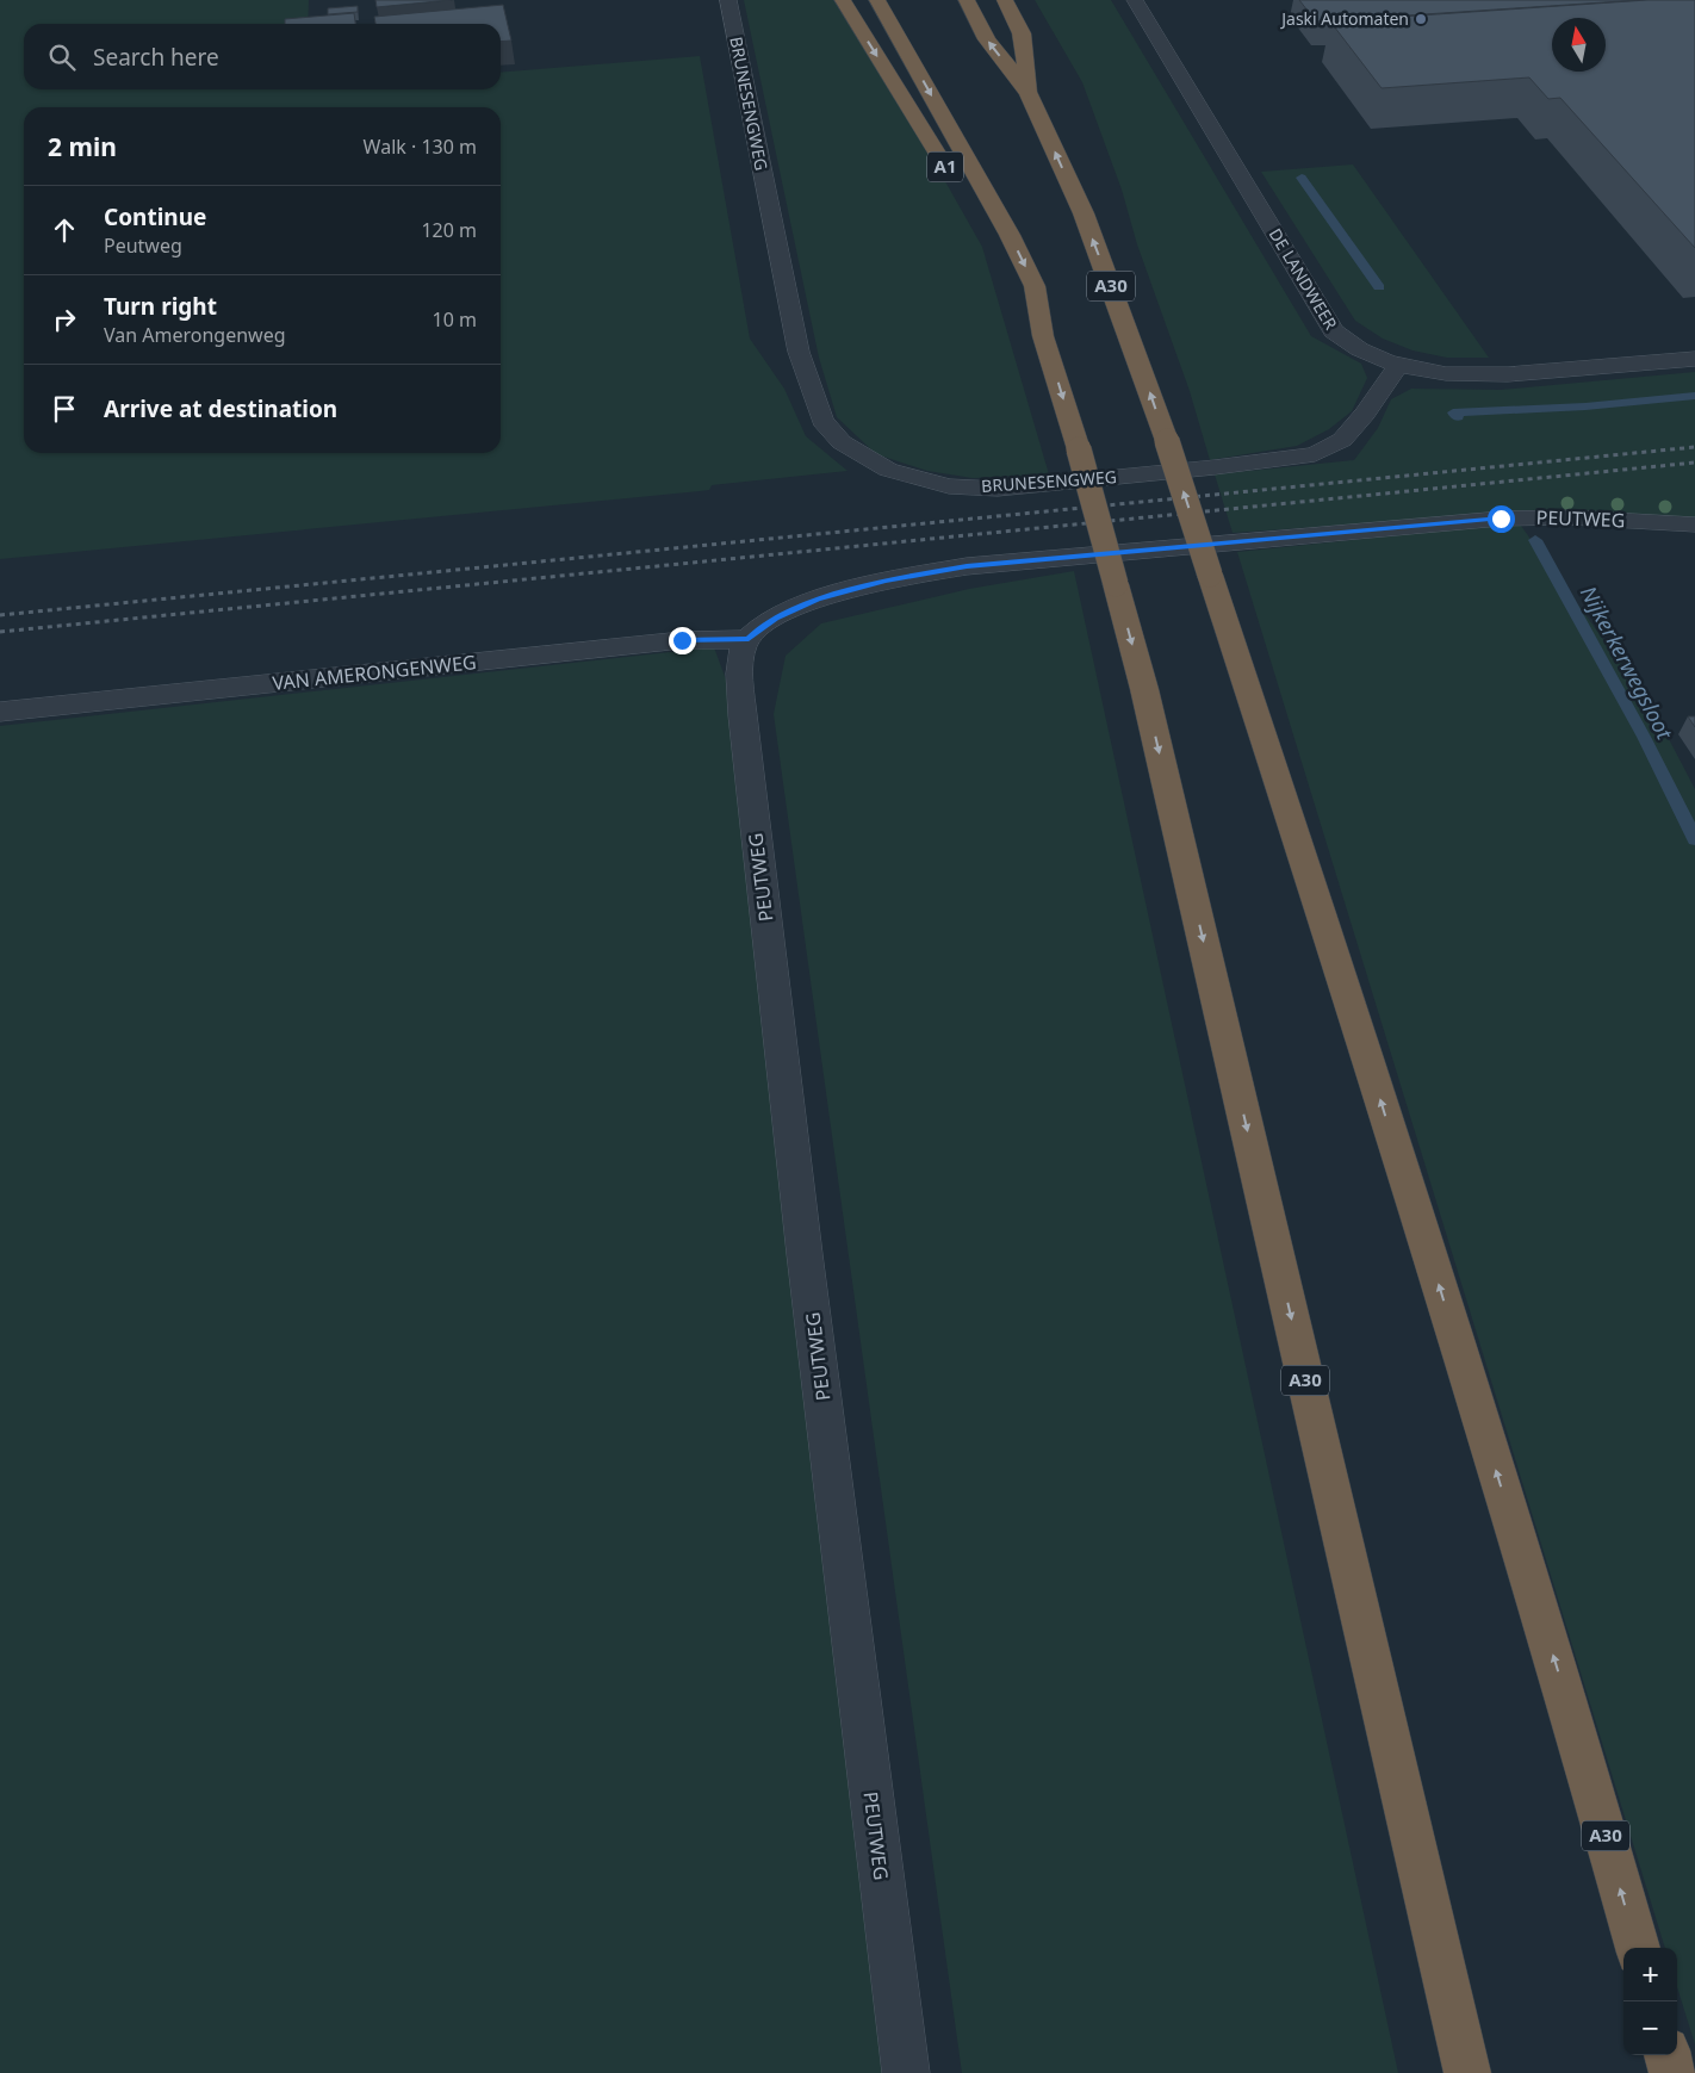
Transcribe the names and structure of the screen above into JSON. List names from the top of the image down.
{
  "streets": {
    "highway": ["A1", "A30"],
    "street": [
      "BRUNESENGWEG",
      "DE LANDWEER",
      "PEUTWEG",
      "VAN AMERONGENWEG"
    ]
  },
  "crossings": [
    ["BRUNESENGWEG", "DE LANDWEER"],
    ["PEUTWEG", "VAN AMERONGENWEG"]
  ],
  "water": ["Nijkerkerwegsloot"],
  "places": ["Jaski Automaten"],
  "north": "top",
  "page": {
    "search": "Search here",
    "heading": ["2 min", "Walk · 130 m"],
    "list": [
      ["Continue", "Peutweg", "120 m"],
      ["Turn right", "Van Amerongenweg", "10 m"],
      "Arrive at destination"
    ],
    "map_buttons": ["+", "−"]
  }
}
